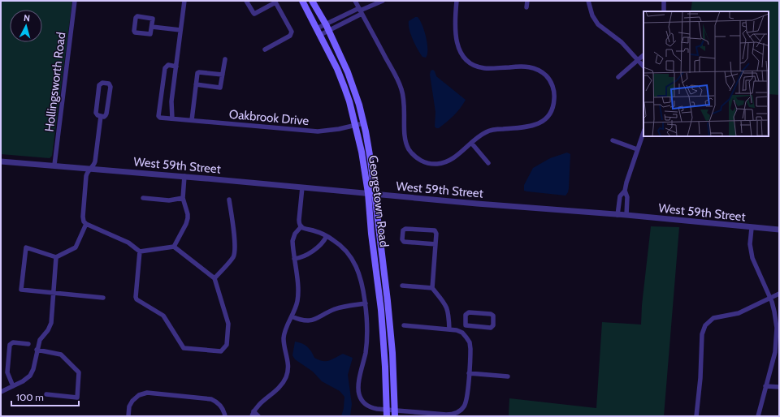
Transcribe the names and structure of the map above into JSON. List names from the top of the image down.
{
  "streets": {
    "main road": ["Georgetown Road"],
    "street": ["Hollingsworth Road", "Oakbrook Drive", "West 59th Street"]
  },
  "crossings": [
    ["Hollingsworth Road", "West 59th Street"],
    ["Oakbrook Drive", "Georgetown Road"],
    ["West 59th Street", "Georgetown Road"]
  ],
  "scale_bar": "100 m",
  "north": "top"
}
